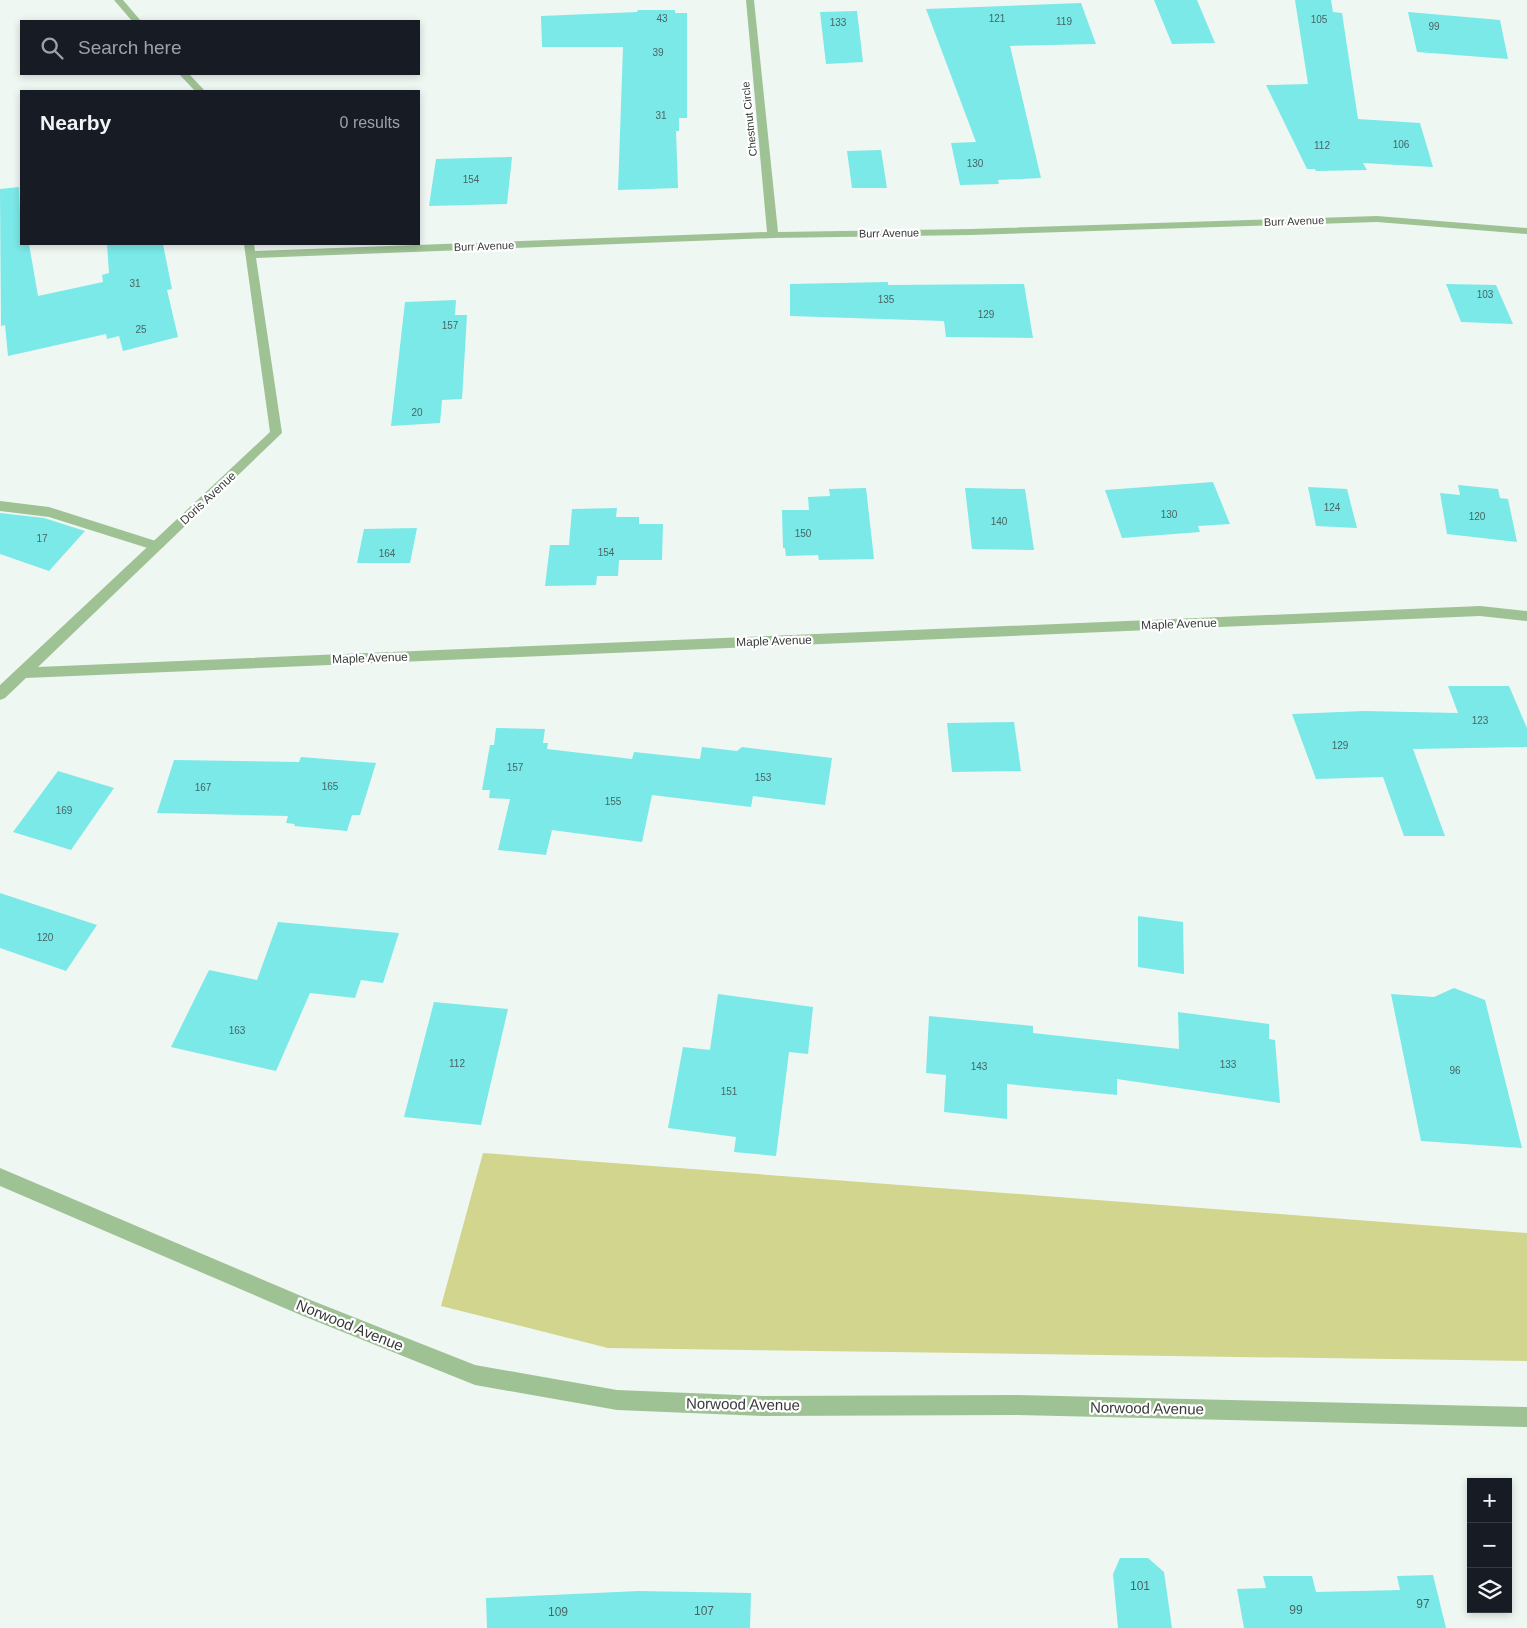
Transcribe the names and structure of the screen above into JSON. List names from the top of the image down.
{
  "streets": {
    "street": [
      "Chestnut Circle",
      "Burr Avenue",
      "Doris Avenue",
      "Maple Avenue",
      "Norwood Avenue"
    ]
  },
  "crossings": [
    ["Chestnut Circle", "Burr Avenue"],
    ["Burr Avenue", "Doris Avenue"],
    ["Doris Avenue", "Maple Avenue"]
  ],
  "house_numbers": [
    "43",
    "121",
    "105",
    "119",
    "133",
    "99",
    "39",
    "31",
    "106",
    "112",
    "130",
    "154",
    "31",
    "103",
    "135",
    "129",
    "157",
    "25",
    "20",
    "124",
    "130",
    "120",
    "140",
    "150",
    "17",
    "154",
    "164",
    "123",
    "129",
    "157",
    "153",
    "165",
    "167",
    "155",
    "169",
    "120",
    "163",
    "112",
    "133",
    "143",
    "96",
    "151",
    "101",
    "97",
    "99",
    "107",
    "109"
  ],
  "page": {
    "search": "Search here",
    "heading": ["Nearby", "0 results"],
    "map_buttons": ["+", "−"]
  }
}
